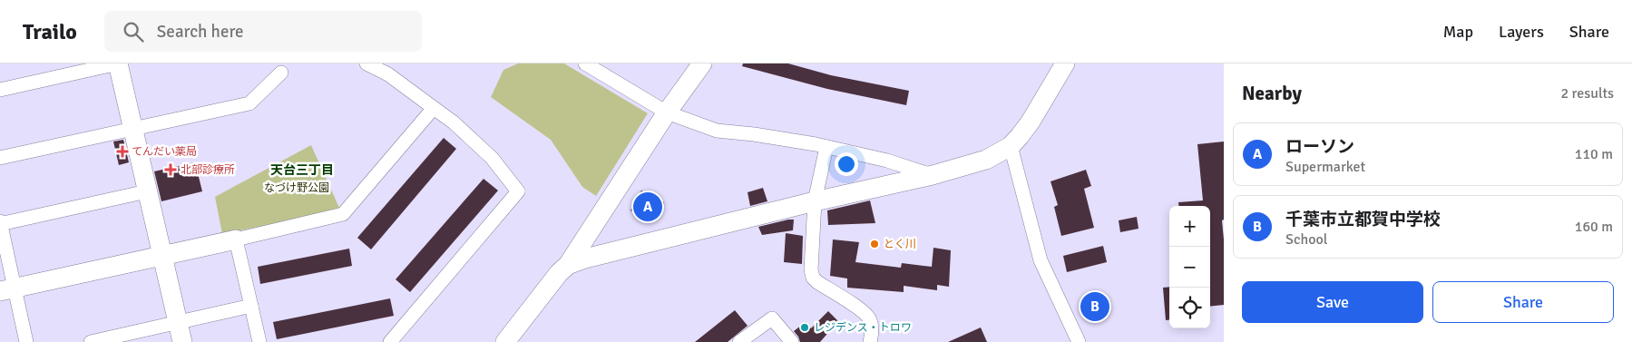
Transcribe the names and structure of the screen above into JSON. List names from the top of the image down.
{
  "districts": ["天台三丁目"],
  "parks": ["なづけ野公園"],
  "places": {
    "health": ["てんだい薬局", "北部診療所"],
    "other": ["とく川", "レジデンス・トロワ"]
  },
  "page": {
    "header": "Trailo",
    "search": "Search here",
    "nav": ["Map", "Layers", "Share"],
    "heading": ["Nearby", "2 results"],
    "list": [
      {
        "mark": "A",
        "name": "ローソン",
        "note": "Supermarket",
        "value": "110 m"
      },
      {
        "mark": "B",
        "name": "千葉市立都賀中学校",
        "note": "School",
        "value": "160 m"
      }
    ],
    "pins": ["A", "B"],
    "map_buttons": ["+", "−"],
    "buttons": ["Save", "Share"]
  }
}
